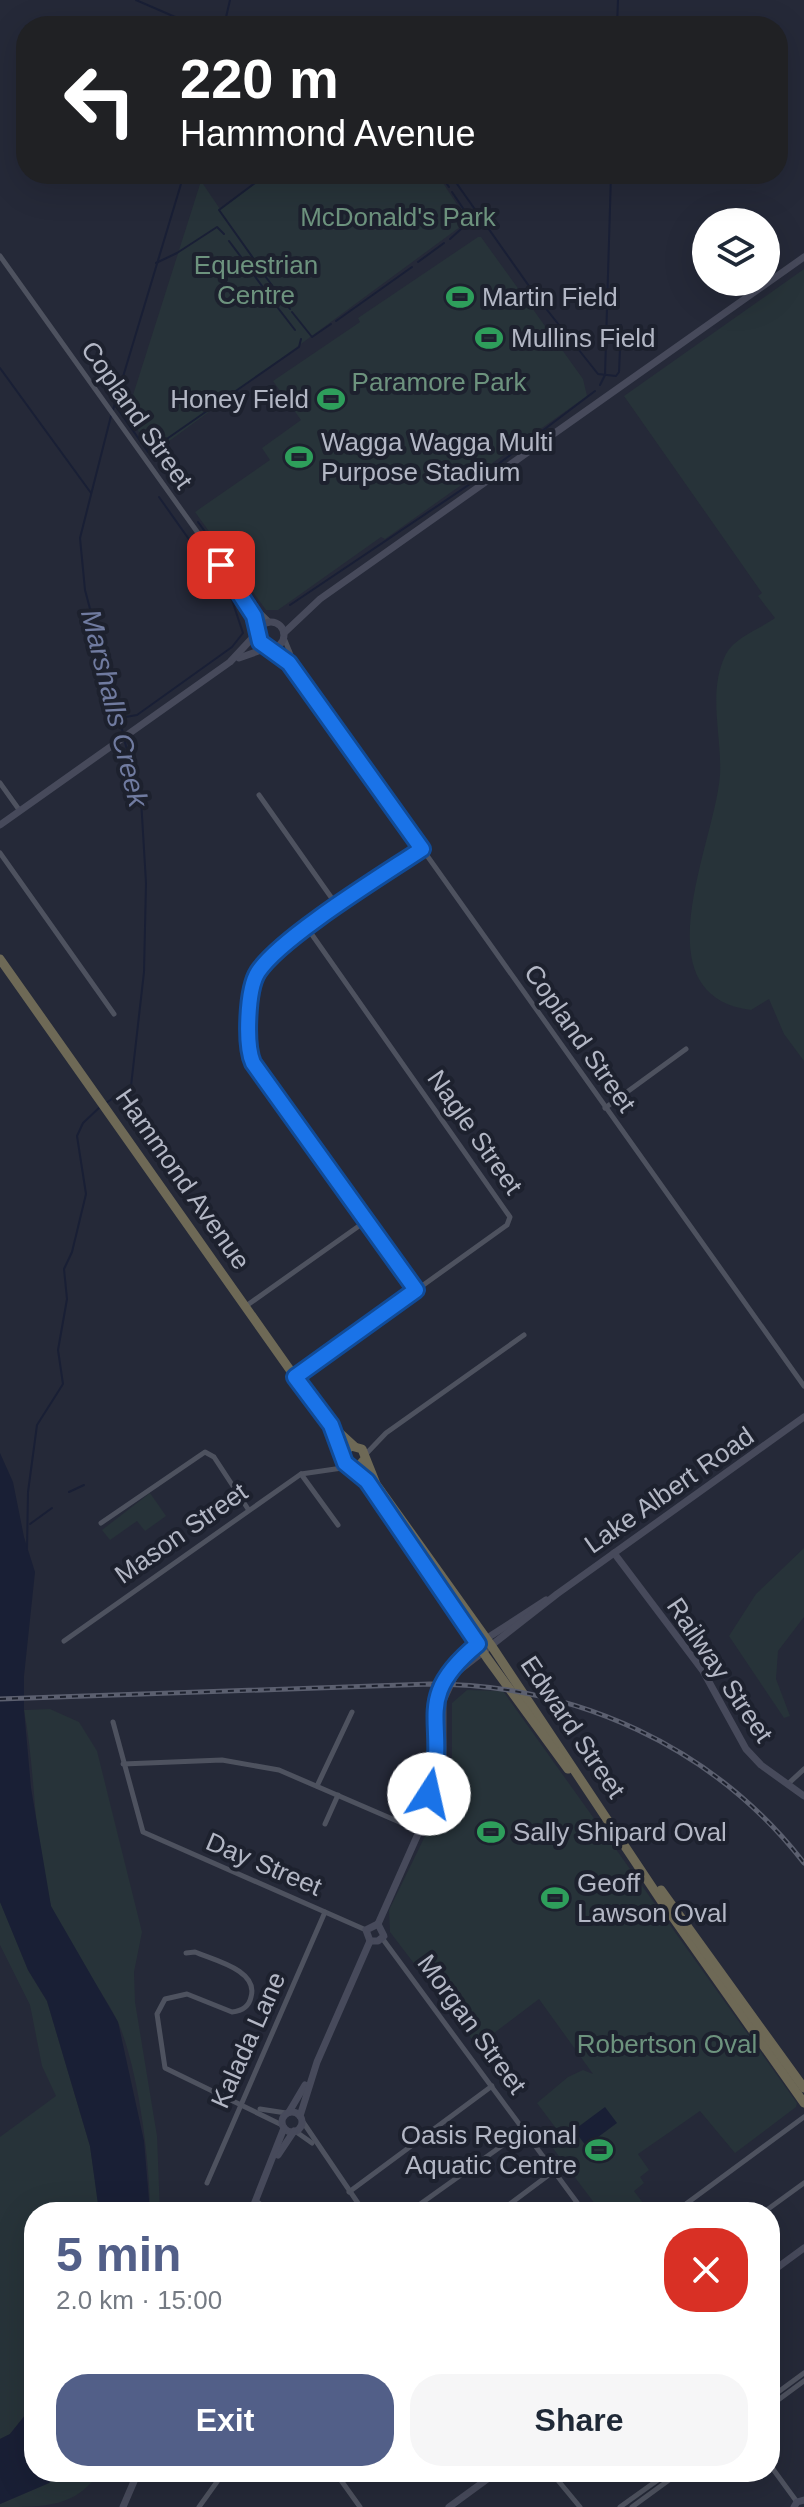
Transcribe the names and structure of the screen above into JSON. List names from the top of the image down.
{
  "streets": {
    "highway": ["Hammond Avenue", "Edward Street"],
    "main road": ["Lake Albert Road", "Railway Street"],
    "street": [
      "Copland Street",
      "Nagle Street",
      "Mason Street",
      "Day Street",
      "Morgan Street",
      "Kalada Lane"
    ]
  },
  "crossings": [
    ["Nagle Street", "Hammond Avenue"],
    ["Hammond Avenue", "Lake Albert Road"],
    ["Hammond Avenue", "Mason Street"],
    ["Hammond Avenue", "Edward Street"],
    ["Lake Albert Road", "Railway Street"],
    ["Lake Albert Road", "Edward Street"],
    ["Lake Albert Road", "Day Street"],
    ["Lake Albert Road", "Morgan Street"],
    ["Day Street", "Morgan Street"],
    ["Day Street", "Kalada Lane"]
  ],
  "water": ["Marshalls Creek"],
  "parks": [
    "McDonald's Park",
    "Equestrian Centre",
    "Paramore Park",
    "Robertson Oval"
  ],
  "places": {
    "sports": [
      "Martin Field",
      "Mullins Field",
      "Honey Field",
      "Wagga Wagga Multi Purpose Stadium",
      "Sally Shipard Oval",
      "Geoff Lawson Oval",
      "Oasis Regional Aquatic Centre"
    ]
  },
  "page": {
    "turn": ["220 m", "Hammond Avenue"],
    "heading": ["5 min", "2.0 km · 15:00"],
    "buttons": ["Exit", "Share"]
  }
}
